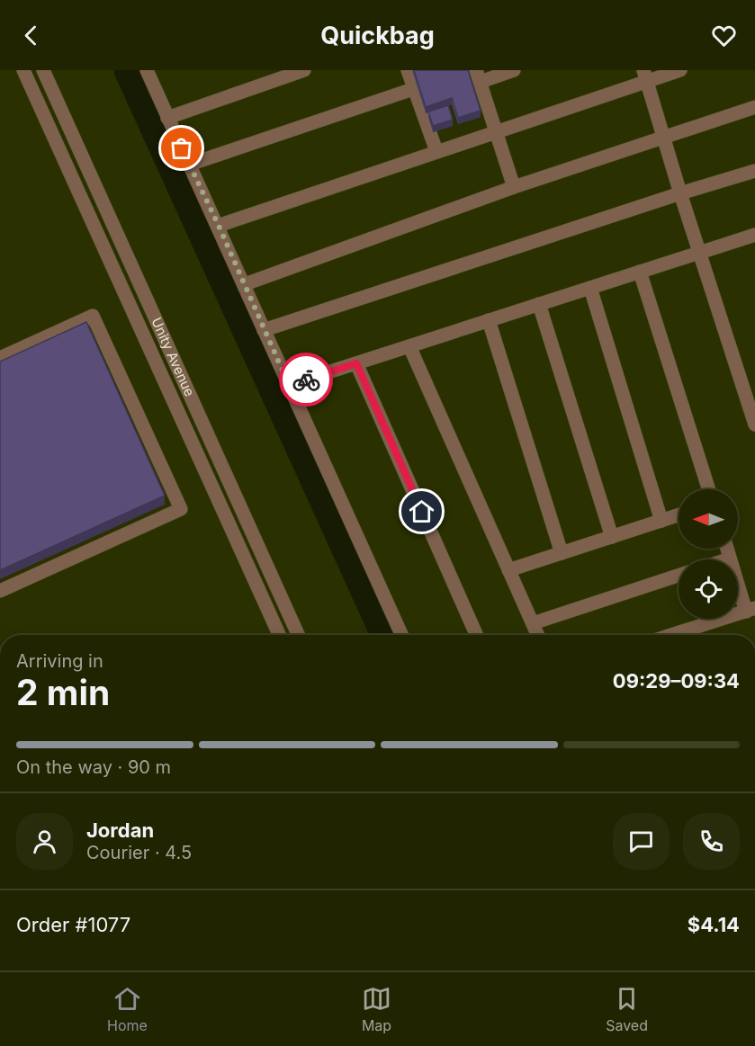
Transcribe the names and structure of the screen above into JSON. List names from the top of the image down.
{
  "streets": {
    "street": ["Unity Avenue"]
  },
  "north": "left",
  "page": {
    "header": "Quickbag",
    "heading": ["2 min", "Arriving in", "09:29–09:34"],
    "panel": [
      "Jordan",
      "Courier · 4.5",
      "Order #1077",
      "$4.14"
    ],
    "bar": "On the way · 90 m",
    "tabs": ["Home", "Map", "Saved"]
  }
}
